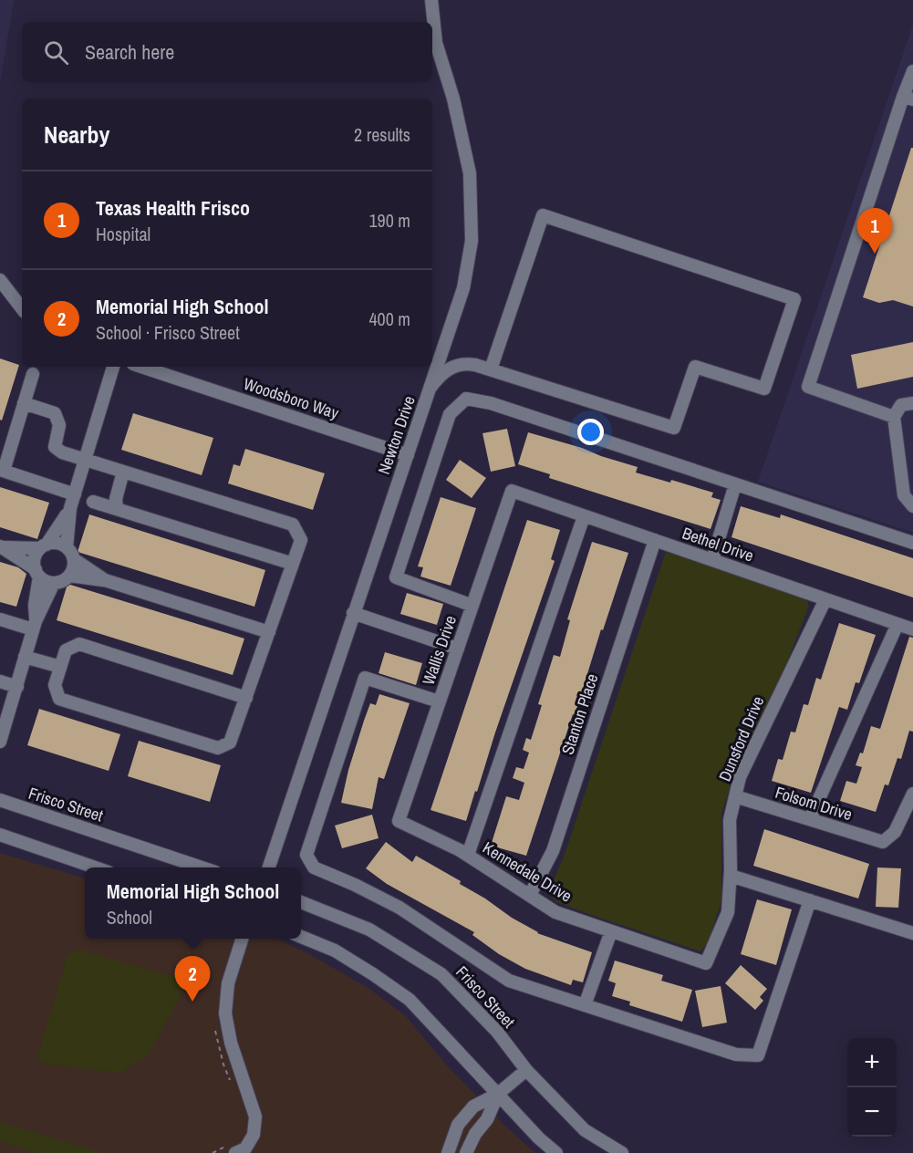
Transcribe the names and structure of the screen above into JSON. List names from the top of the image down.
{
  "streets": {
    "street": [
      "Woodsboro Way",
      "Newton Drive",
      "Bethel Drive",
      "Wallis Drive",
      "Stanton Place",
      "Dunsford Drive",
      "Folsom Drive",
      "Frisco Street",
      "Kennedale Drive"
    ]
  },
  "crossings": [
    ["Woodsboro Way", "Newton Drive"],
    ["Bethel Drive", "Wallis Drive"],
    ["Bethel Drive", "Stanton Place"],
    ["Bethel Drive", "Dunsford Drive"],
    ["Wallis Drive", "Kennedale Drive"],
    ["Stanton Place", "Kennedale Drive"],
    ["Dunsford Drive", "Folsom Drive"],
    ["Dunsford Drive", "Kennedale Drive"]
  ],
  "page": {
    "search": "Search here",
    "heading": ["Nearby", "2 results"],
    "list": [
      {
        "mark": "1",
        "name": "Texas Health Frisco",
        "note": "Hospital",
        "value": "190 m"
      },
      {
        "mark": "2",
        "name": "Memorial High School",
        "note": "School · Frisco Street",
        "value": "400 m"
      }
    ],
    "pins": ["1", "2"],
    "popup": ["Memorial High School", "School"],
    "map_buttons": ["+", "−"]
  }
}
